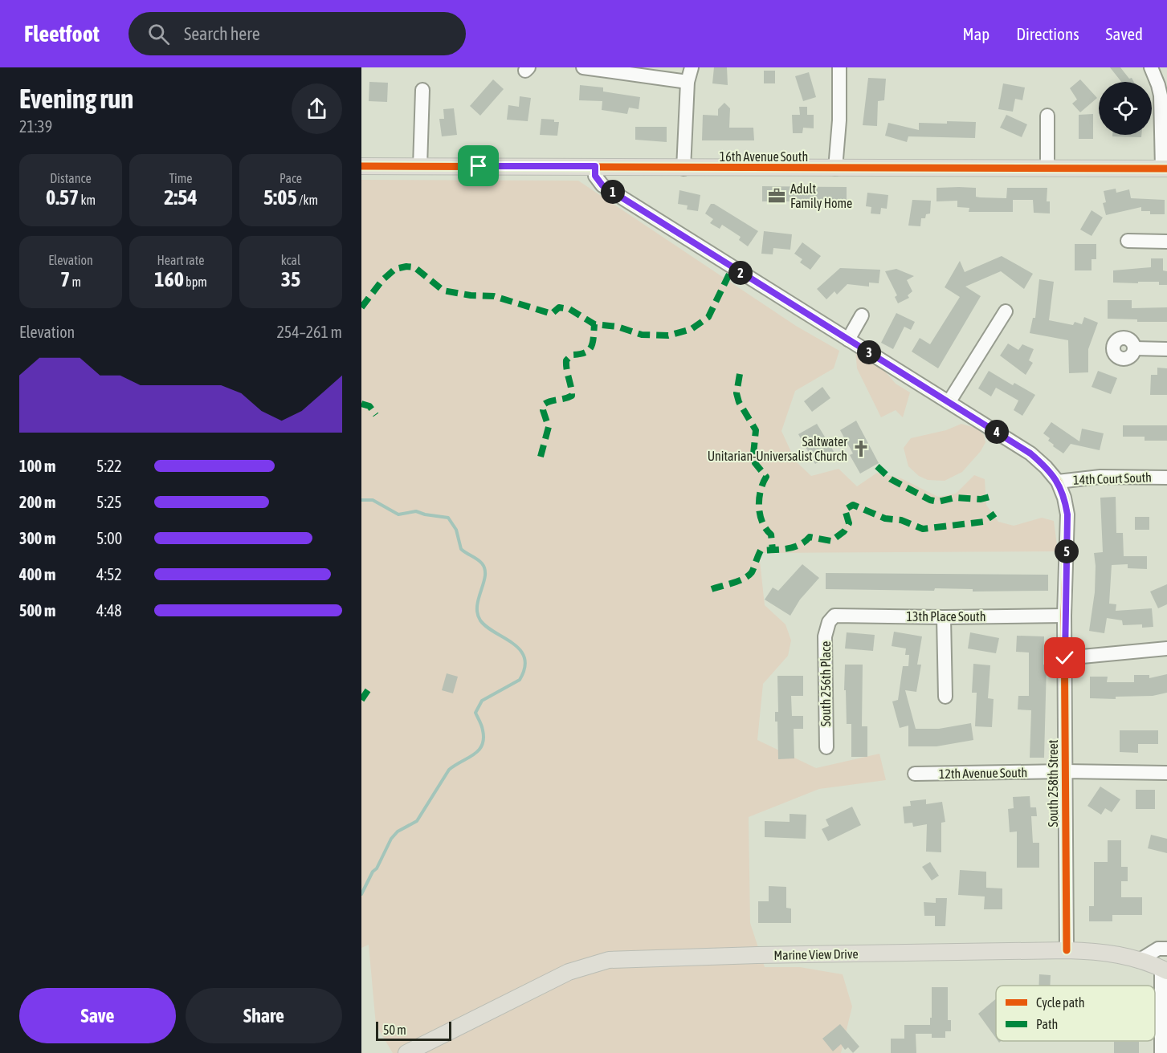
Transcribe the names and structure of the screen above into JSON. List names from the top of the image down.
{
  "streets": {
    "main road": ["16th Avenue South", "Marine View Drive"],
    "street": [
      "14th Court South",
      "13th Place South",
      "South 256th Place",
      "12th Avenue South",
      "South 258th Street"
    ]
  },
  "crossings": [
    ["14th Court South", "South 258th Street"],
    ["13th Place South", "South 256th Place"],
    ["13th Place South", "South 258th Street"],
    ["12th Avenue South", "South 258th Street"],
    ["South 258th Street", "Marine View Drive"]
  ],
  "places": {
    "office": ["Adult Family Home"],
    "church": ["Saltwater Unitarian-Universalist Church"]
  },
  "legend": ["Cycle path", "Path"],
  "scale_bar": "50 m",
  "page": {
    "header": "Fleetfoot",
    "search": "Search here",
    "nav": ["Map", "Directions", "Saved"],
    "heading": ["Evening run", "21:39"],
    "stats": [
      ["Distance", "0.57 km"],
      ["Time", "2:54"],
      ["Pace", "5:05 /km"],
      ["Elevation", "7 m"],
      ["Heart rate", "160 bpm"],
      ["kcal", "35"]
    ],
    "pins": [
      "1",
      "2",
      "3",
      "4",
      "5"
    ],
    "chart": ["Elevation", "254–261 m"],
    "list": [
      {
        "name": "100 m",
        "note": "5:22"
      },
      {
        "name": "200 m",
        "note": "5:25"
      },
      {
        "name": "300 m",
        "note": "5:00"
      },
      {
        "name": "400 m",
        "note": "4:52"
      },
      {
        "name": "500 m",
        "note": "4:48"
      }
    ],
    "buttons": ["Save", "Share"],
    "scale": "50 m"
  }
}
